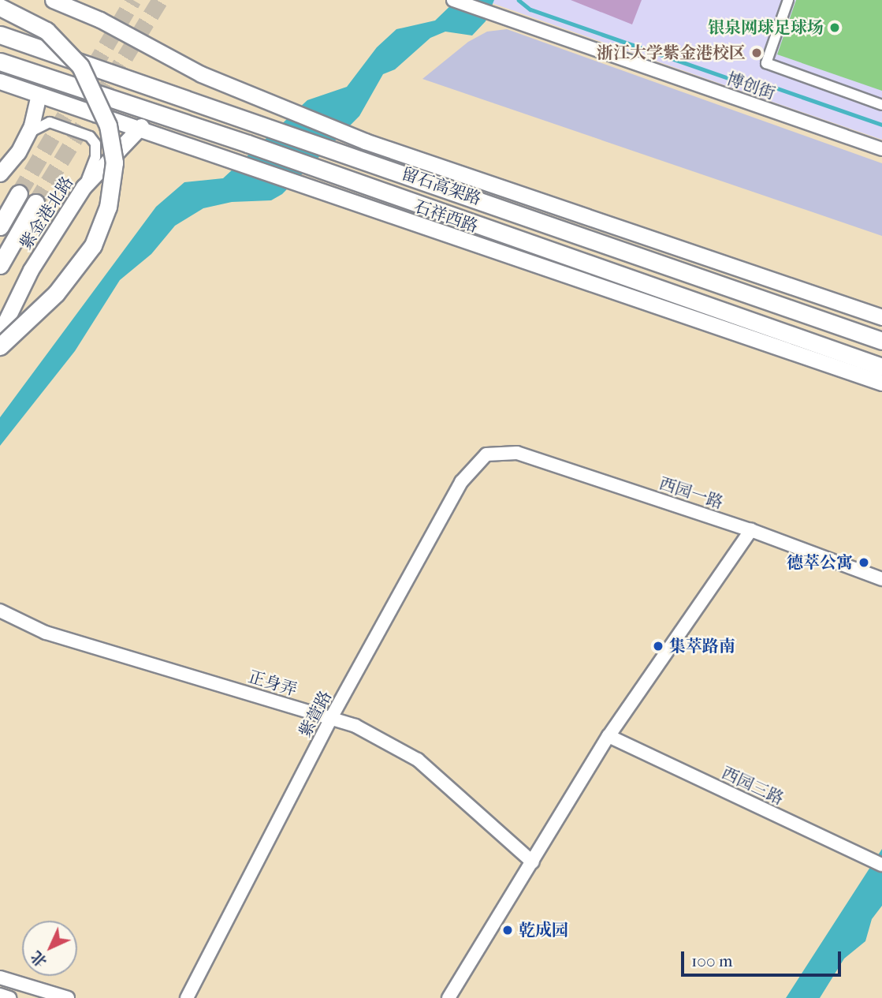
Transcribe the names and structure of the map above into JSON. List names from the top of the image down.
{
  "streets": {
    "highway": ["留石高架路"],
    "main road": ["紫金港北路", "石祥西路"],
    "street": [
      "博创街",
      "西园一路",
      "正身弄",
      "紫萱路",
      "西园三路"
    ]
  },
  "crossings": [
    ["紫金港北路", "石祥西路"],
    ["西园一路", "紫萱路"],
    ["正身弄", "紫萱路"]
  ],
  "places": [
    "银泉网球足球场",
    "浙江大学紫金港校区",
    "德萃公寓",
    "集萃路南",
    "乾成园"
  ],
  "scale_bar": "100 m",
  "north": "bottom left"
}
